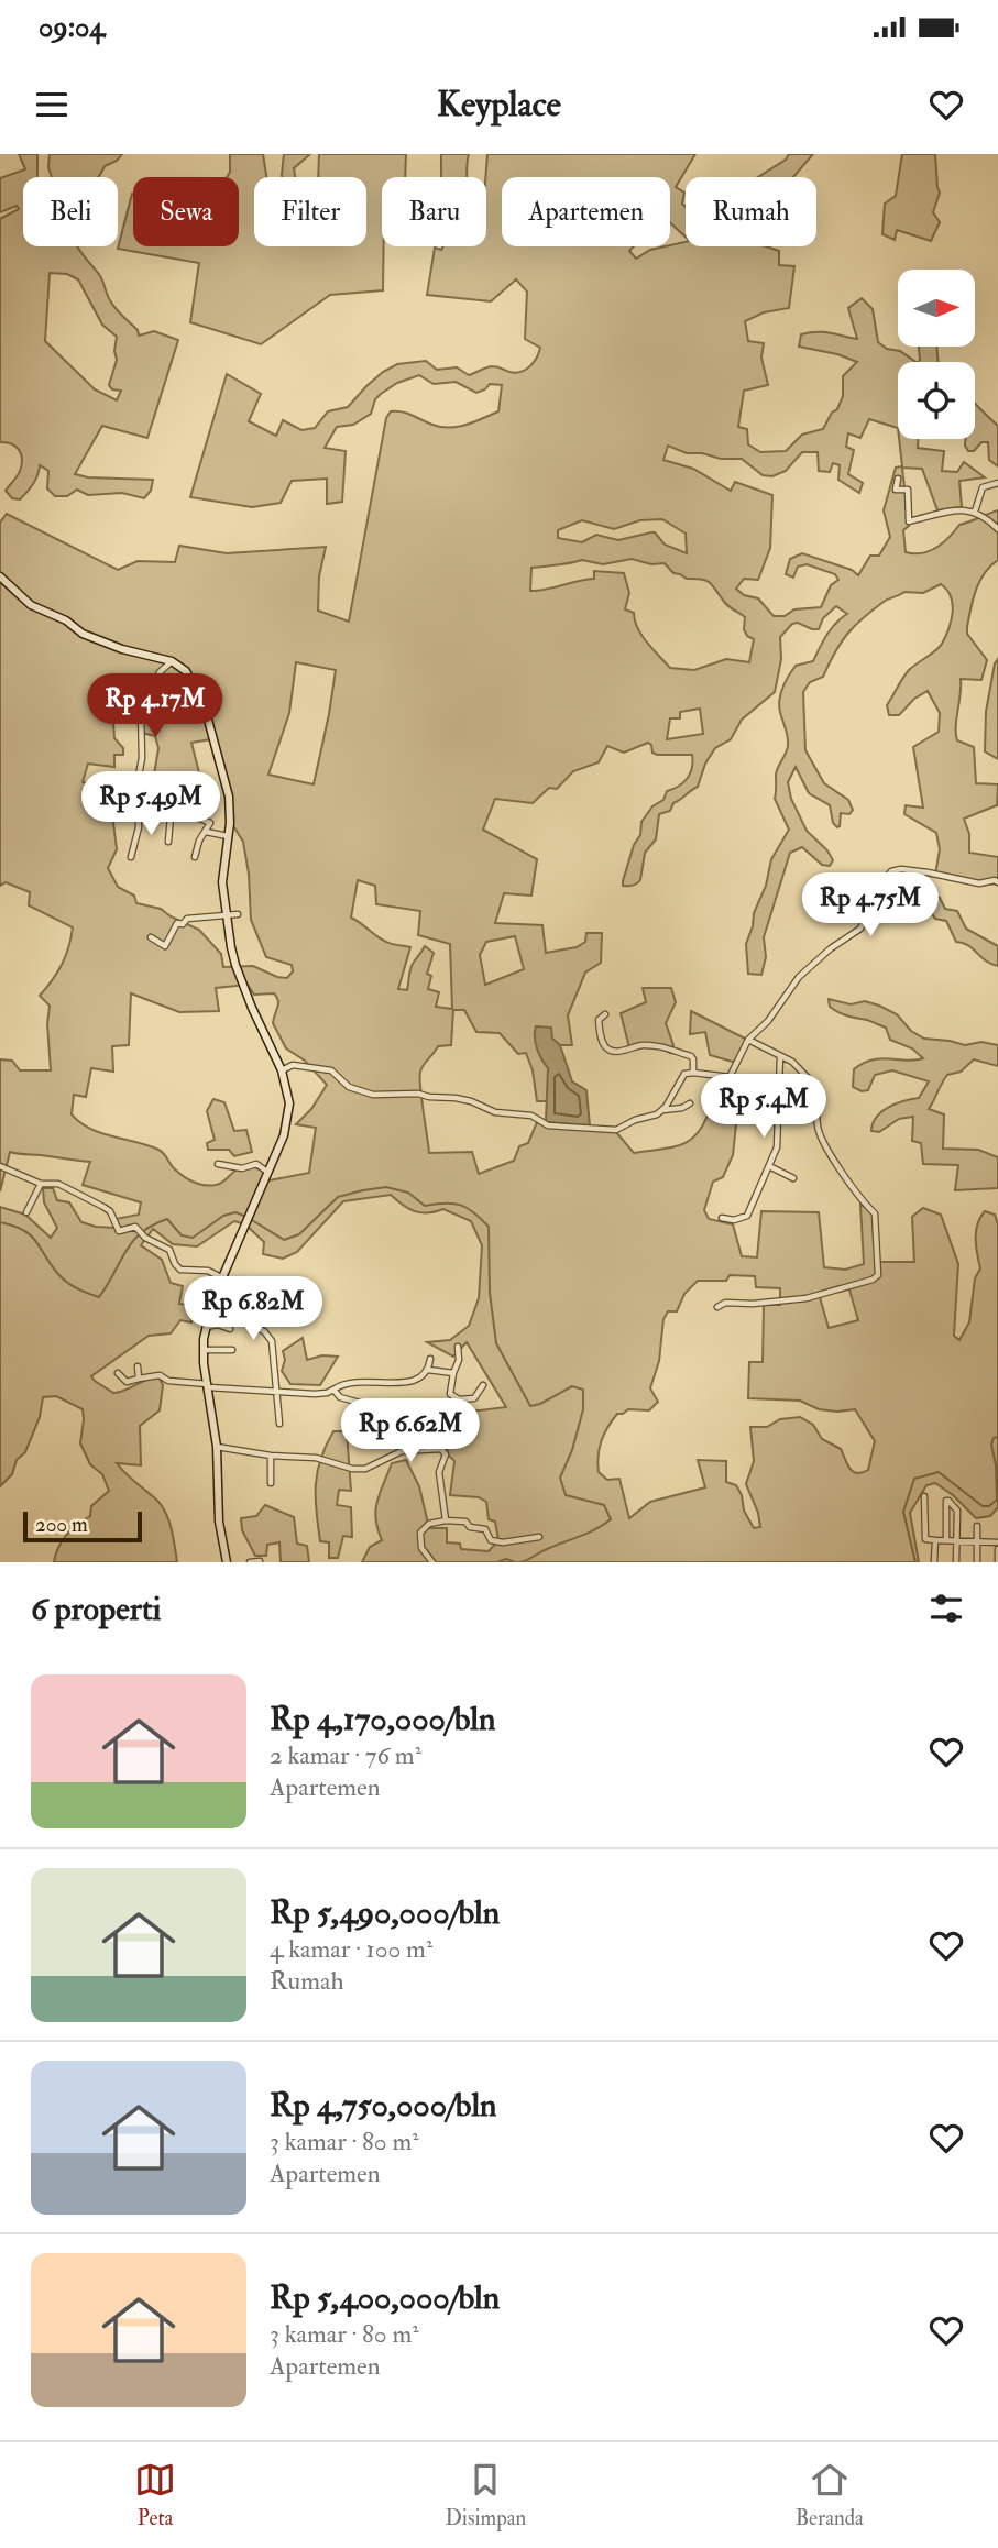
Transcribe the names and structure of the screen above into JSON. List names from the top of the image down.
{
  "scale_bar": "200 m",
  "north": "right",
  "page": {
    "status": "09:04",
    "header": "Keyplace",
    "chip": [
      "Beli",
      "Sewa",
      "Filter",
      "Baru",
      "Apartemen",
      "Rumah"
    ],
    "price": [
      "Rp 4.17M",
      "Rp 5.49M",
      "Rp 4.75M",
      "Rp 5.4M",
      "Rp 6.82M",
      "Rp 6.62M"
    ],
    "scale": "200 m",
    "heading": "6 properti",
    "list": [
      {
        "name": "Rp 4,170,000/bln",
        "note": "2 kamar · 76 m² · Apartemen"
      },
      {
        "name": "Rp 5,490,000/bln",
        "note": "4 kamar · 100 m² · Rumah"
      },
      {
        "name": "Rp 4,750,000/bln",
        "note": "3 kamar · 80 m² · Apartemen"
      },
      {
        "name": "Rp 5,400,000/bln",
        "note": "3 kamar · 80 m² · Apartemen"
      }
    ],
    "tabs": ["Peta", "Disimpan", "Beranda"]
  }
}
